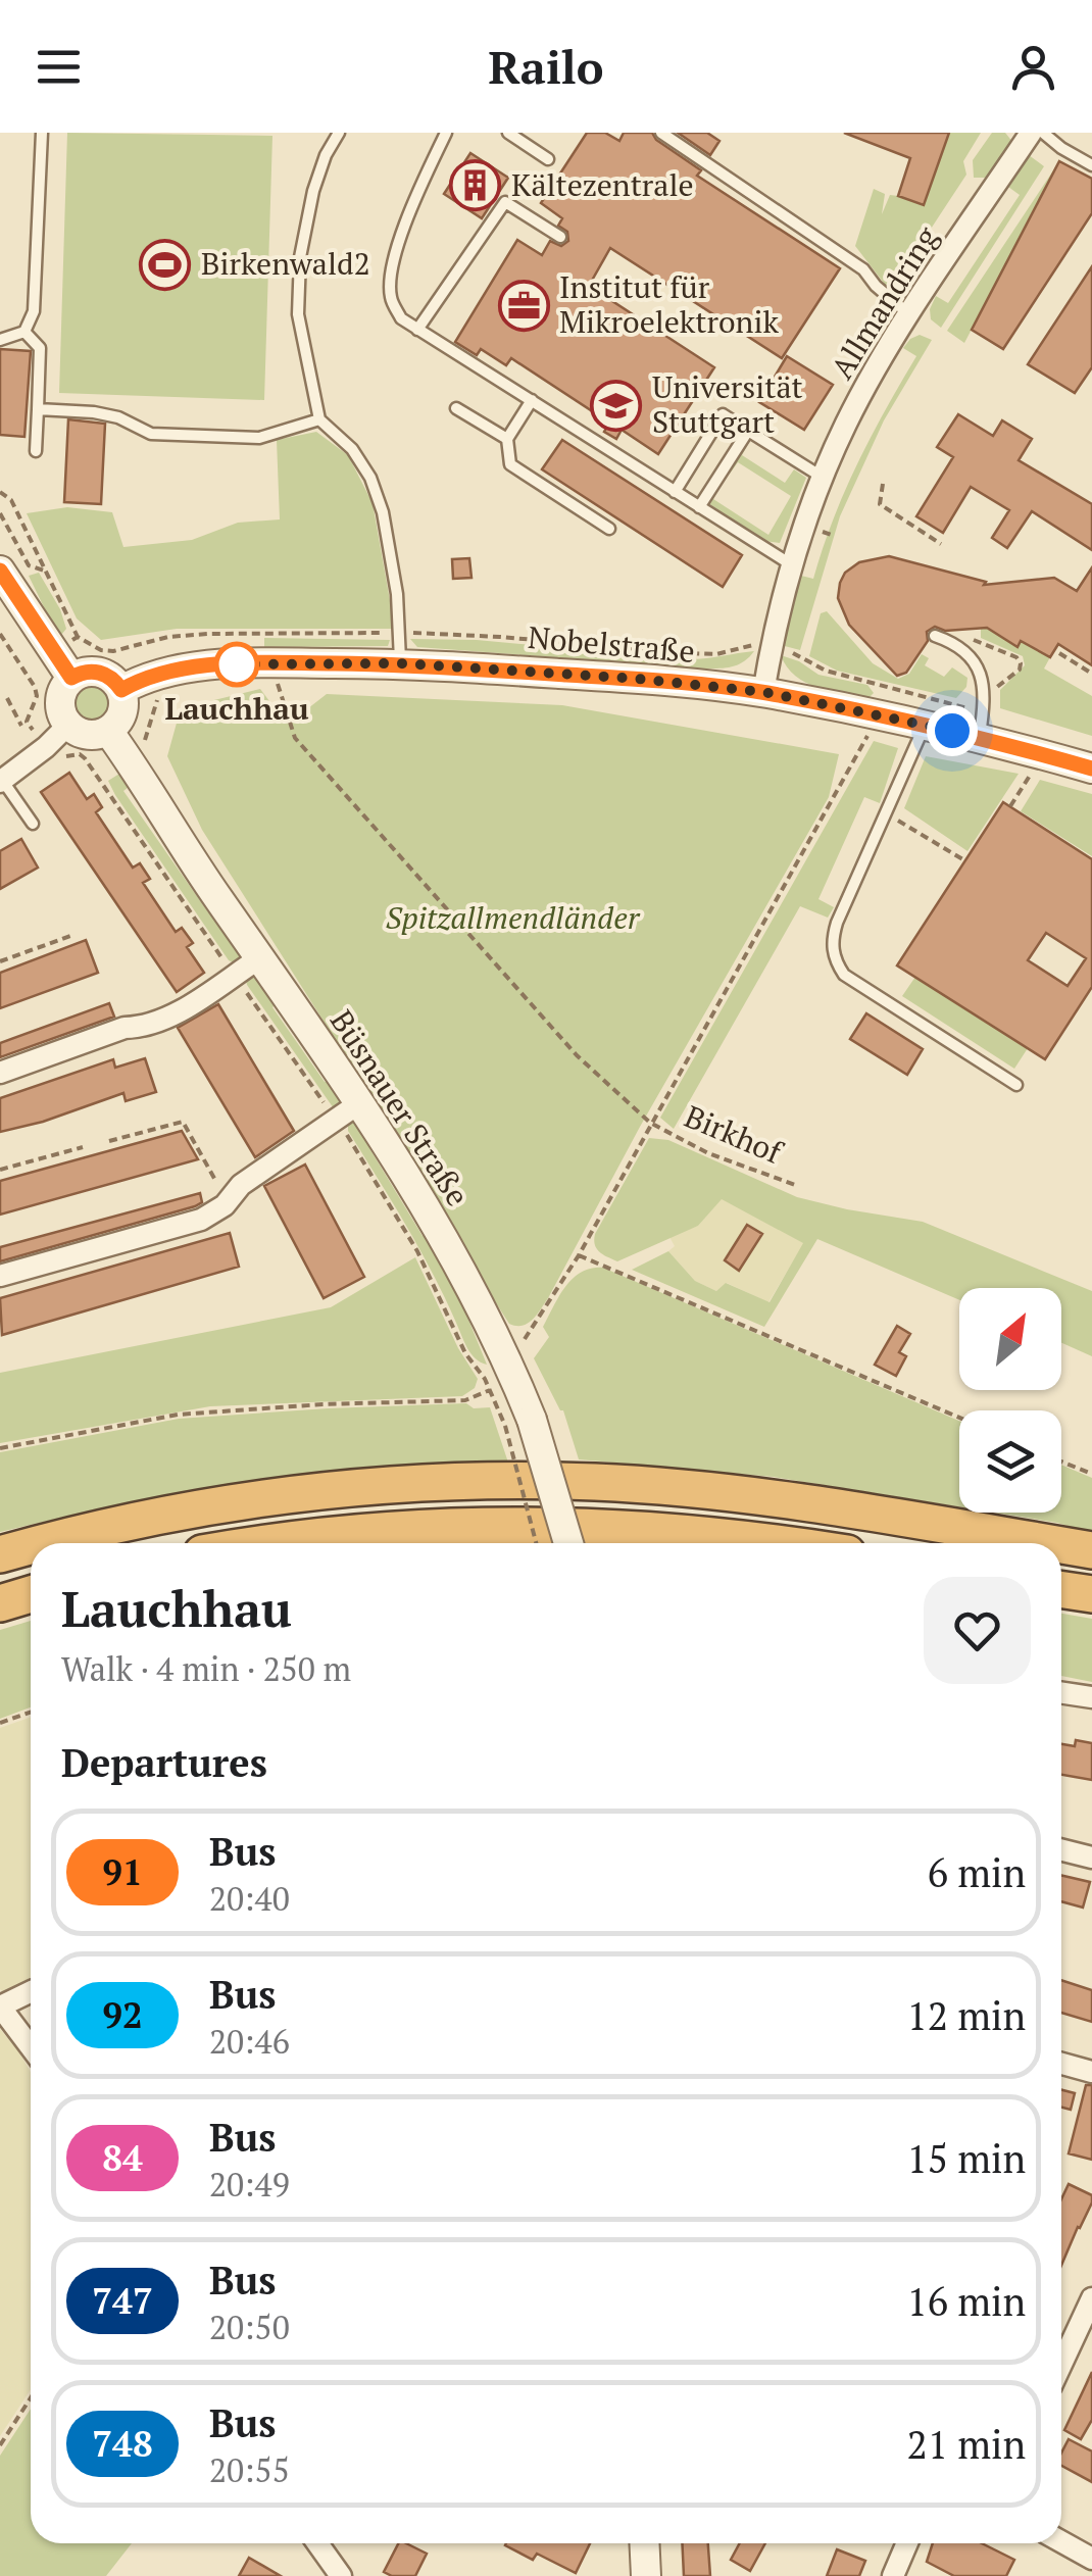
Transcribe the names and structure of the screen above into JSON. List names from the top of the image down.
{
  "streets": {
    "street": ["Allmandring", "Nobelstraße", "Büsnauer Straße"],
    "path": ["Birkhof"]
  },
  "crossings": [
    ["Allmandring", "Nobelstraße"],
    ["Nobelstraße", "Büsnauer Straße"]
  ],
  "parks": ["Spitzallmendländer"],
  "places": {
    "building": ["Kältezentrale"],
    "sports": ["Birkenwald2"],
    "office": ["Institut für Mikroelektronik"],
    "school or university": ["Universität Stuttgart"],
    "other": ["Lauchhau"]
  },
  "lines": ["bus line 91"],
  "north": "top right",
  "page": {
    "header": "Railo",
    "heading": [
      ["Lauchhau", "Walk · 4 min · 250 m"],
      "Departures"
    ],
    "list": [
      {
        "mark": "91",
        "name": "Bus",
        "note": "20:40",
        "value": "6 min"
      },
      {
        "mark": "92",
        "name": "Bus",
        "note": "20:46",
        "value": "12 min"
      },
      {
        "mark": "84",
        "name": "Bus",
        "note": "20:49",
        "value": "15 min"
      },
      {
        "mark": "747",
        "name": "Bus",
        "note": "20:50",
        "value": "16 min"
      },
      {
        "mark": "748",
        "name": "Bus",
        "note": "20:55",
        "value": "21 min"
      }
    ]
  }
}
